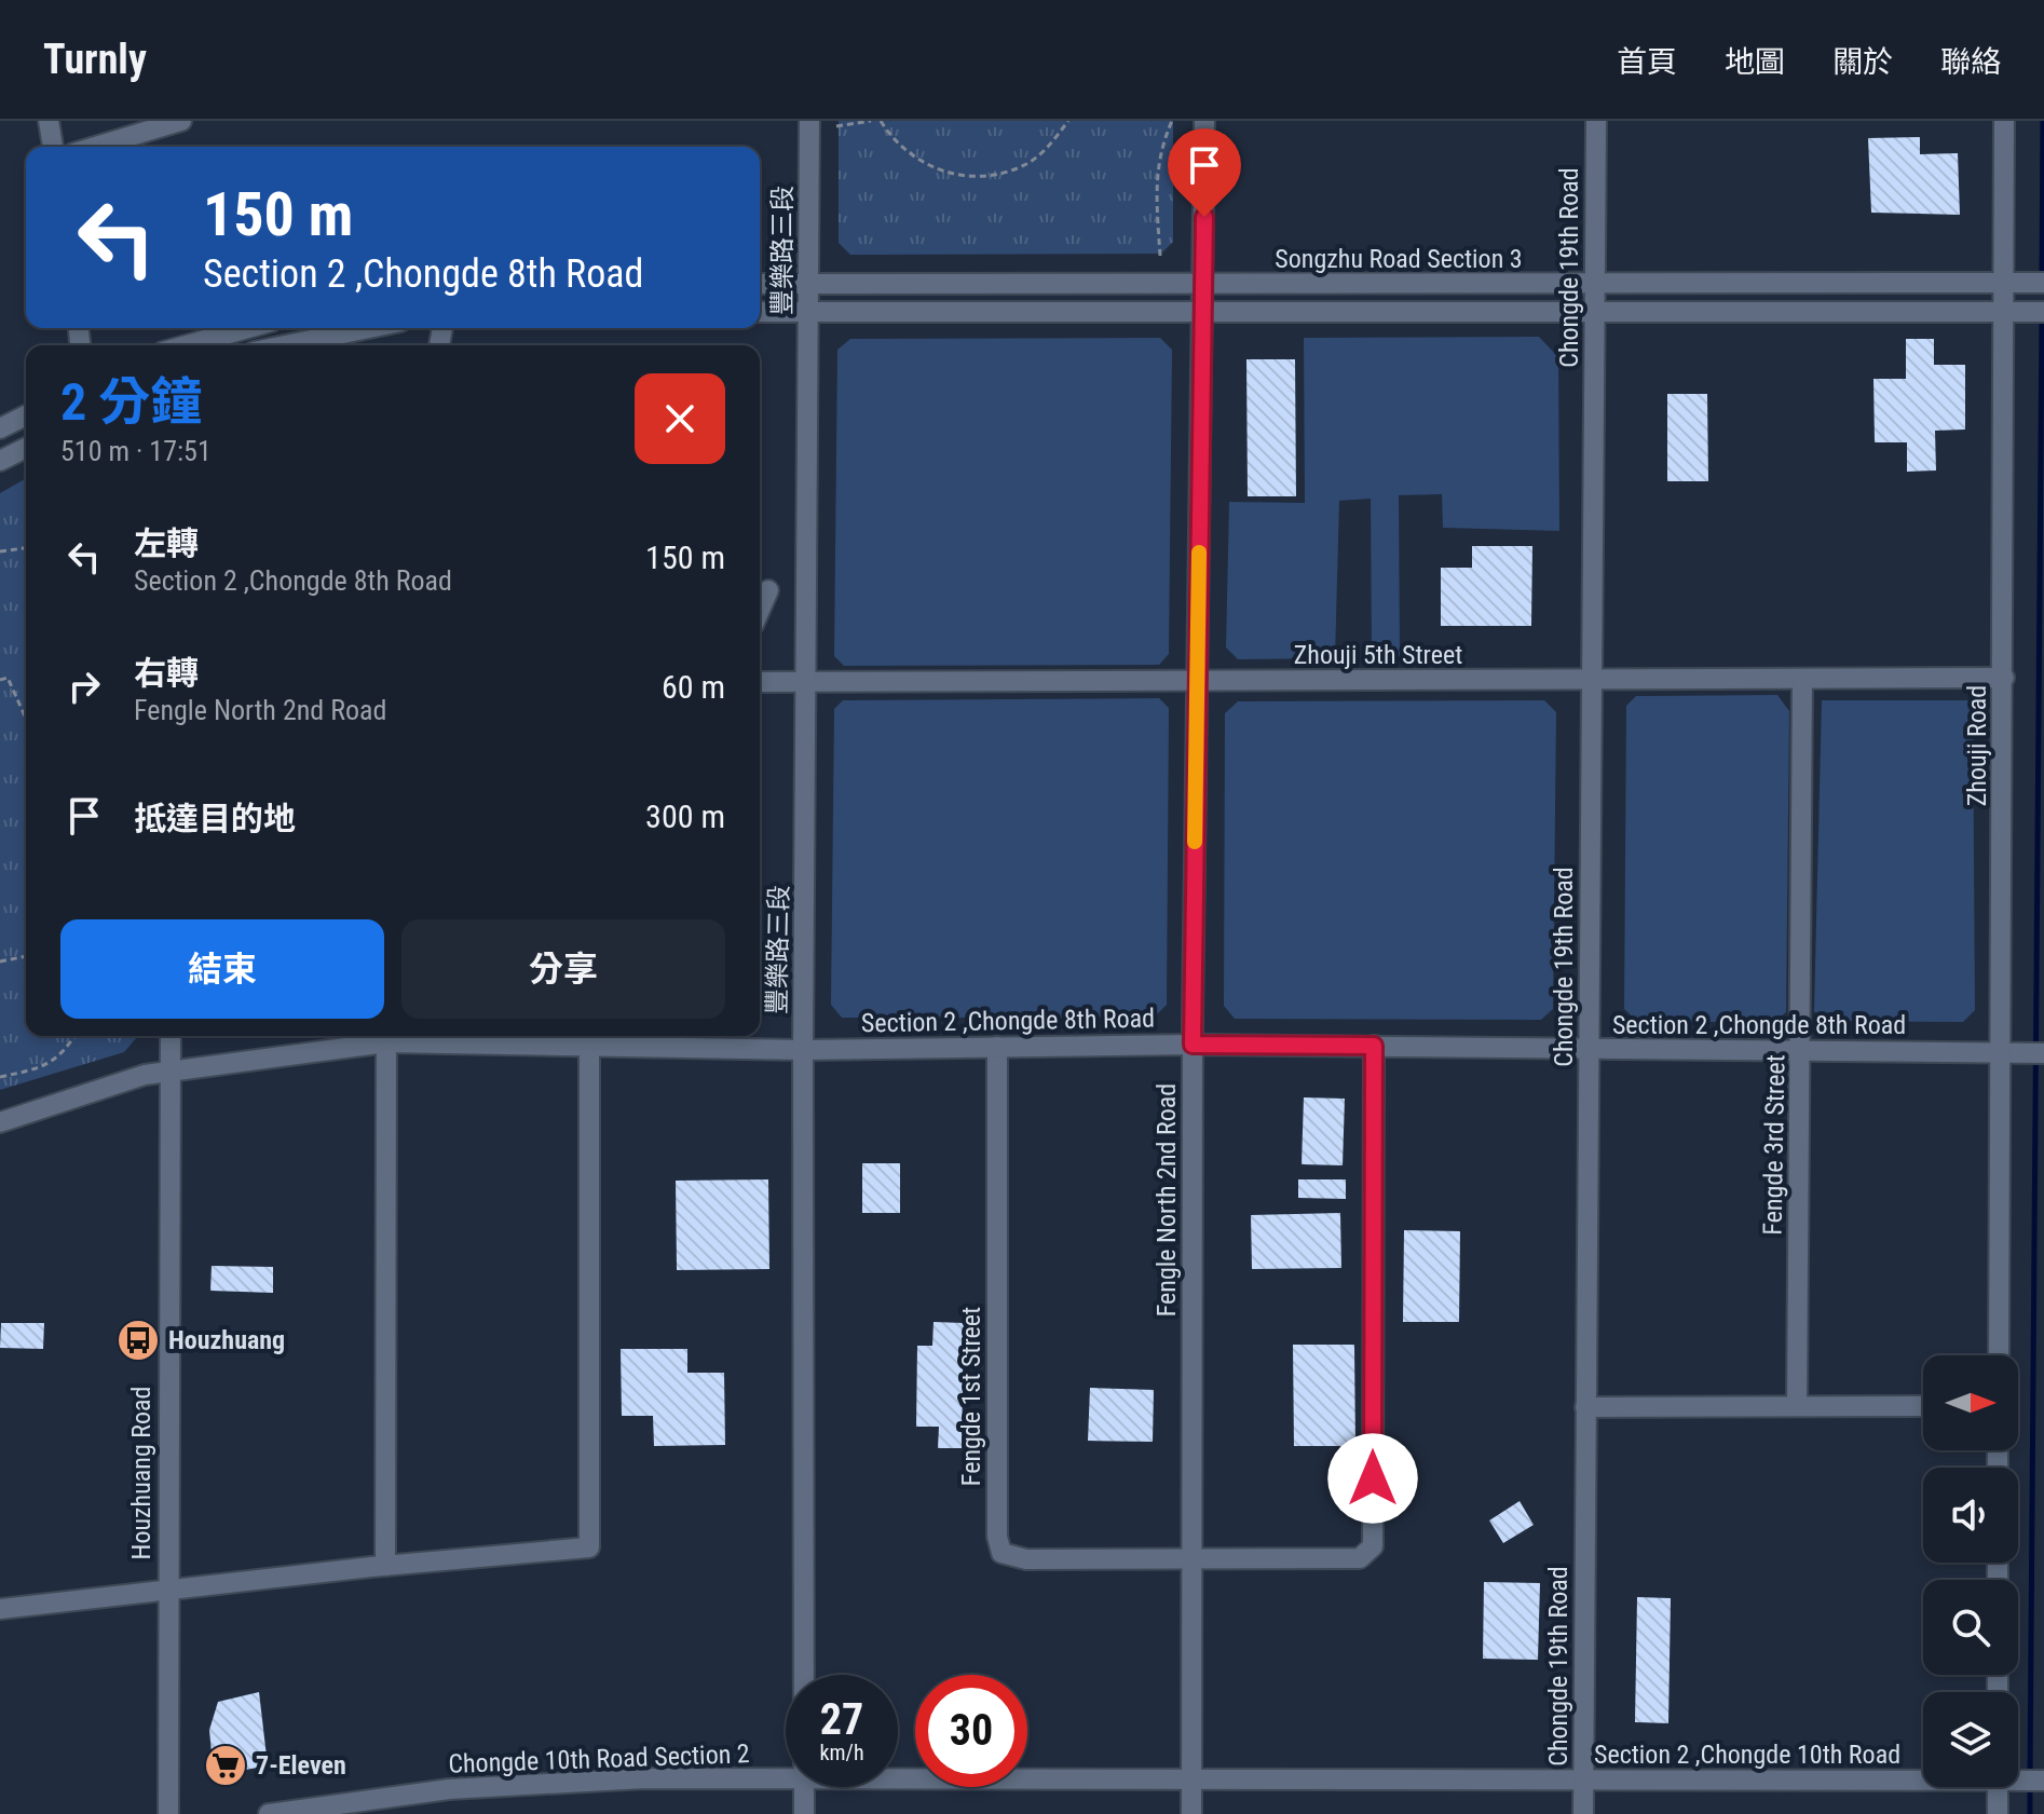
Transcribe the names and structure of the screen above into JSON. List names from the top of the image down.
{
  "streets": {
    "street": [
      "豐樂路三段",
      "Songzhu Road Section 3",
      "Chongde 19th Road",
      "Zhouji 5th Street",
      "Zhouji Road",
      "Section 2 ,Chongde 8th Road",
      "Fengde 3rd Street",
      "Fengle North 2nd Road",
      "Fengde 1st Street",
      "Houzhuang Road",
      "Section 2 ,Chongde 10th Road",
      "Chongde 10th Road Section 2"
    ]
  },
  "crossings": [
    ["豐樂路三段", "Songzhu Road Section 3"],
    ["豐樂路三段", "Zhouji 5th Street"],
    ["豐樂路三段", "Section 2 ,Chongde 8th Road"],
    ["Songzhu Road Section 3", "Chongde 19th Road"],
    ["Songzhu Road Section 3", "Zhouji Road"],
    ["Songzhu Road Section 3", "Fengle North 2nd Road"],
    ["Chongde 19th Road", "Zhouji 5th Street"],
    ["Chongde 19th Road", "Section 2 ,Chongde 8th Road"],
    ["Chongde 19th Road", "Section 2 ,Chongde 10th Road"],
    ["Zhouji 5th Street", "Zhouji Road"],
    ["Zhouji 5th Street", "Fengde 3rd Street"],
    ["Zhouji 5th Street", "Fengle North 2nd Road"],
    ["Zhouji Road", "Section 2 ,Chongde 8th Road"],
    ["Section 2 ,Chongde 8th Road", "Fengde 3rd Street"],
    ["Section 2 ,Chongde 8th Road", "Fengle North 2nd Road"],
    ["Section 2 ,Chongde 8th Road", "Fengde 1st Street"],
    ["Section 2 ,Chongde 8th Road", "Houzhuang Road"],
    ["Fengle North 2nd Road", "Fengde 1st Street"],
    ["Fengle North 2nd Road", "Section 2 ,Chongde 10th Road"],
    ["Fengle North 2nd Road", "Chongde 10th Road Section 2"],
    ["Section 2 ,Chongde 10th Road", "Chongde 10th Road Section 2"]
  ],
  "places": {
    "bus stop": ["Houzhuang"],
    "supermarket": ["7-Eleven"]
  },
  "north": "right",
  "page": {
    "header": "Turnly",
    "nav": [
      "首頁",
      "地圖",
      "關於",
      "聯絡"
    ],
    "turn": ["150 m", "Section 2 ,Chongde 8th Road"],
    "heading": ["2 分鐘", "510 m · 17:51"],
    "list": [
      {
        "name": "左轉",
        "note": "Section 2 ,Chongde 8th Road",
        "value": "150 m"
      },
      {
        "name": "右轉",
        "note": "Fengle North 2nd Road",
        "value": "60 m"
      },
      {
        "name": "抵達目的地",
        "value": "300 m"
      }
    ],
    "buttons": ["結束", "分享"],
    "speed": "27 km/h",
    "limit": "30"
  }
}
